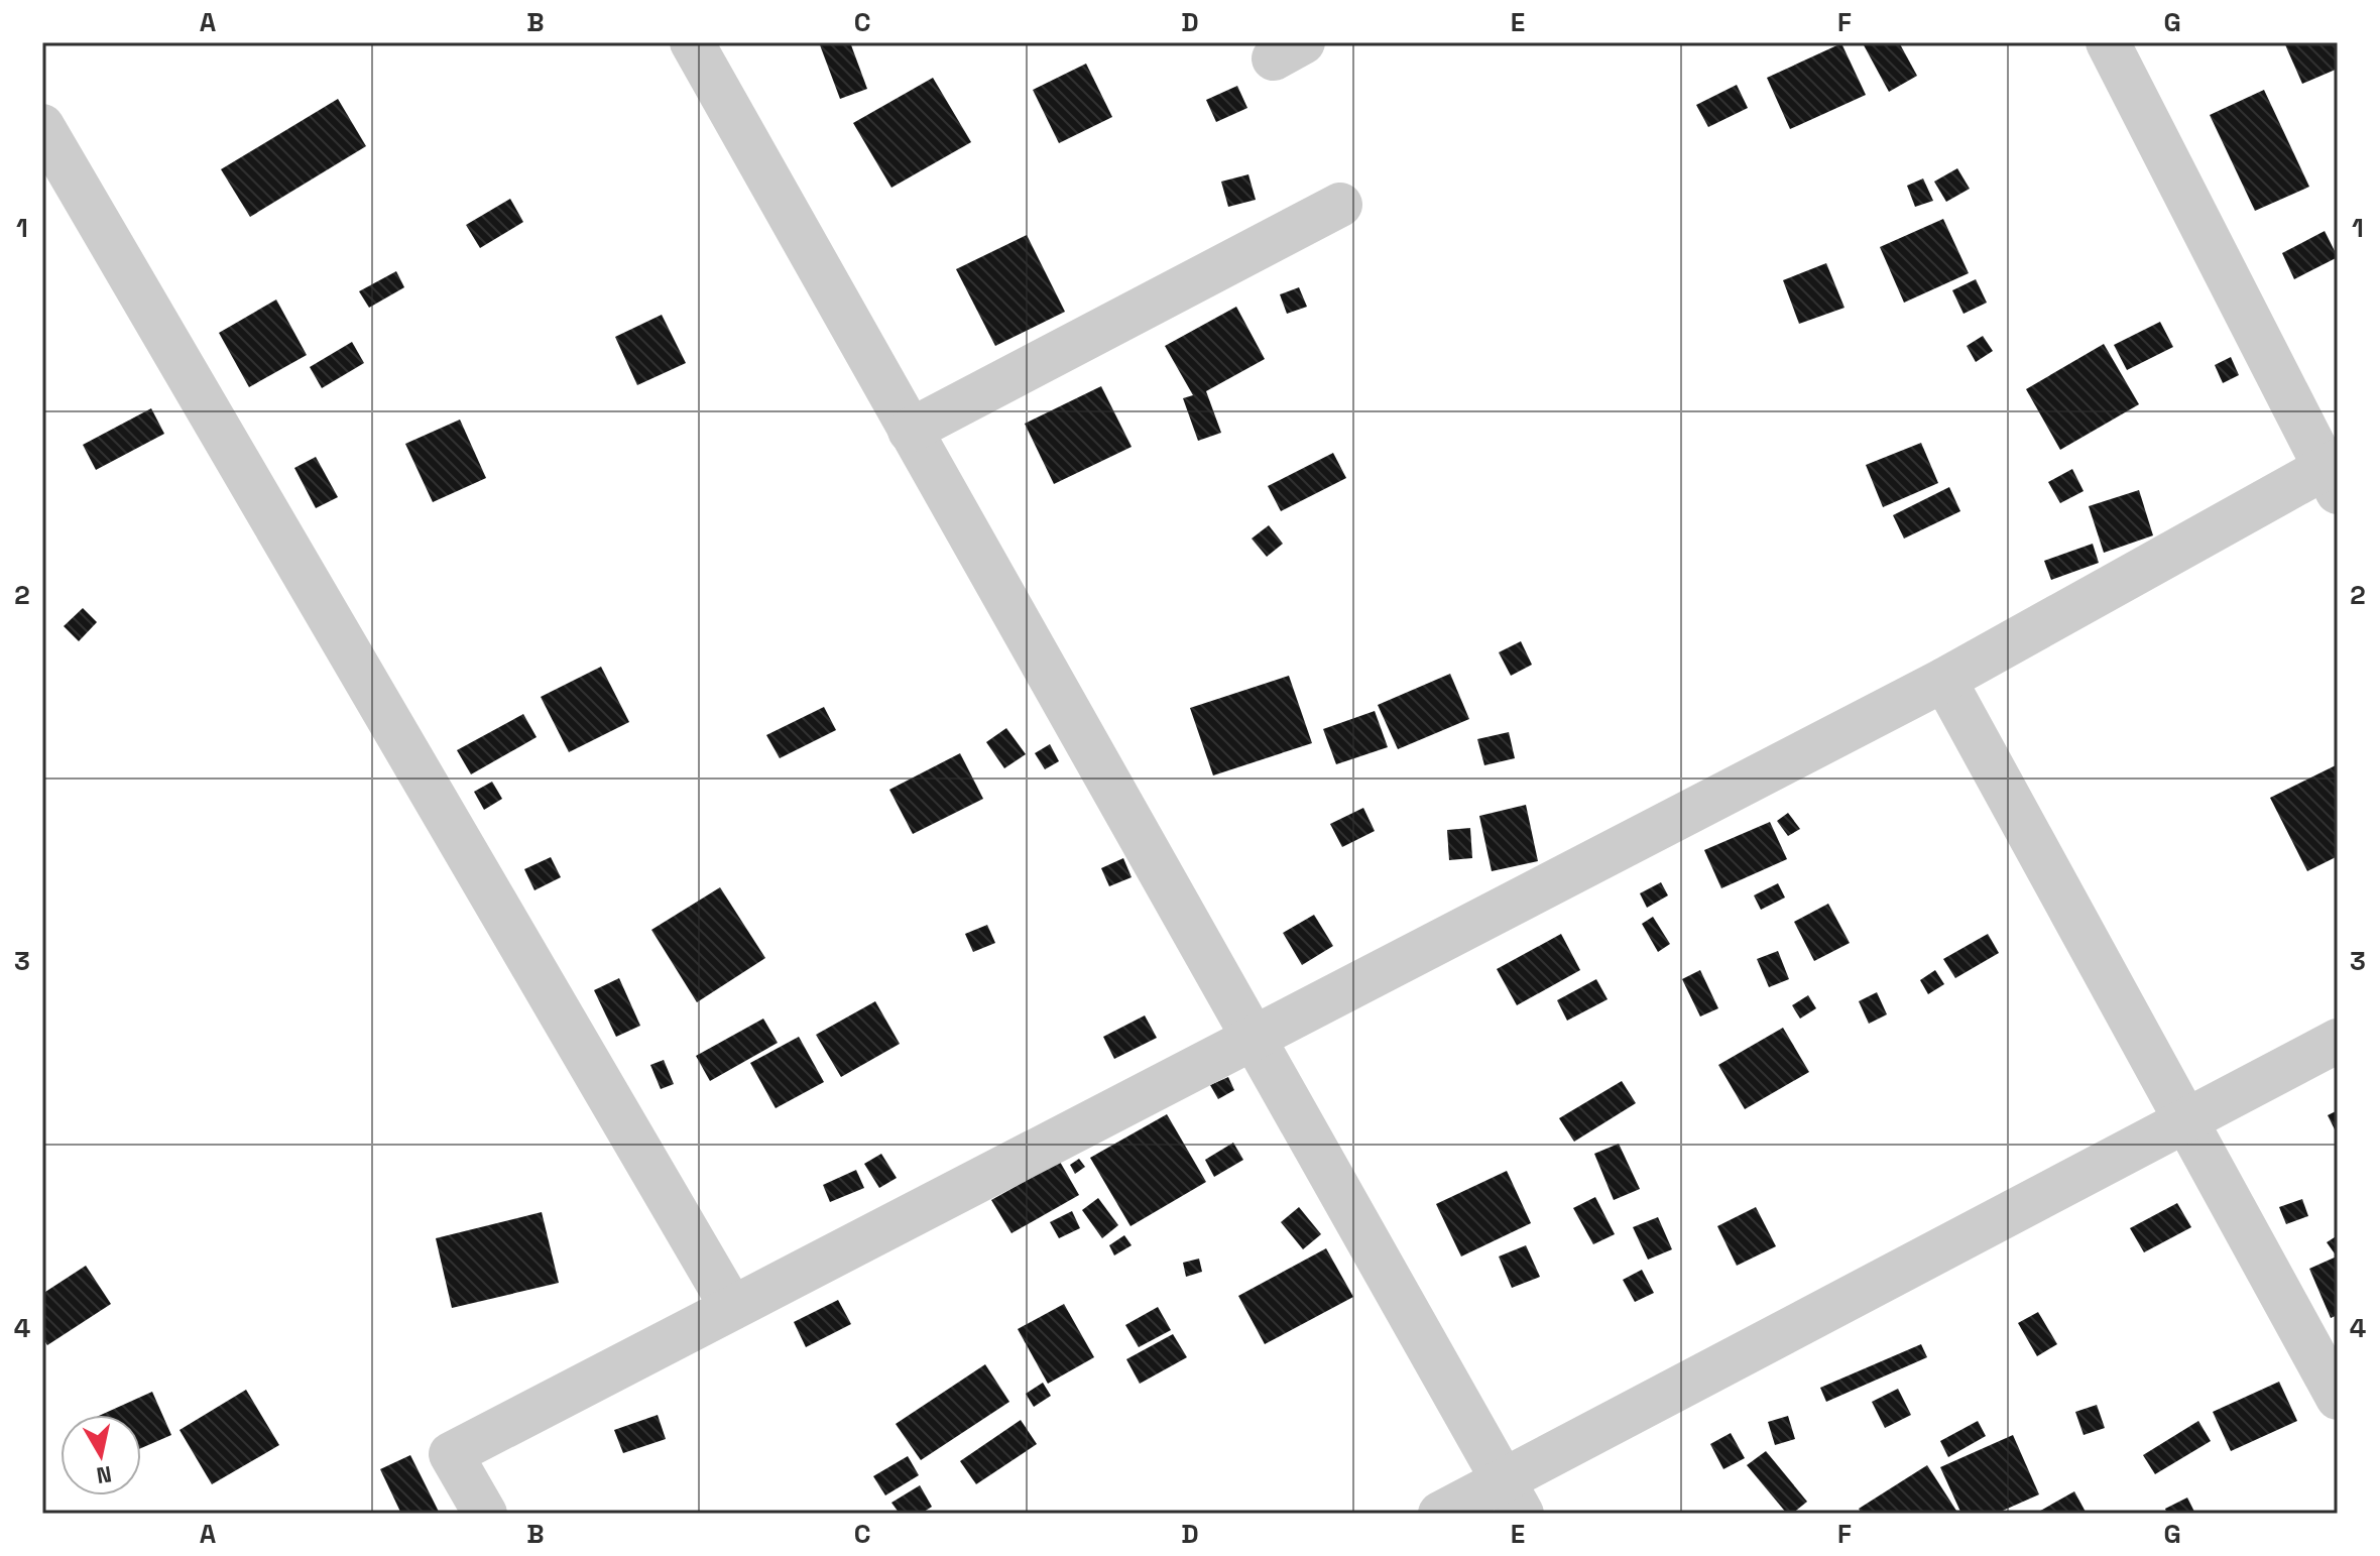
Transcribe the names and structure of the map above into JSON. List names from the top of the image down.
{
  "north": "bottom",
  "grid": {
    "columns": [
      "A",
      "B",
      "C",
      "D",
      "E",
      "F",
      "G"
    ],
    "rows": [
      "1",
      "2",
      "3",
      "4"
    ]
  }
}
